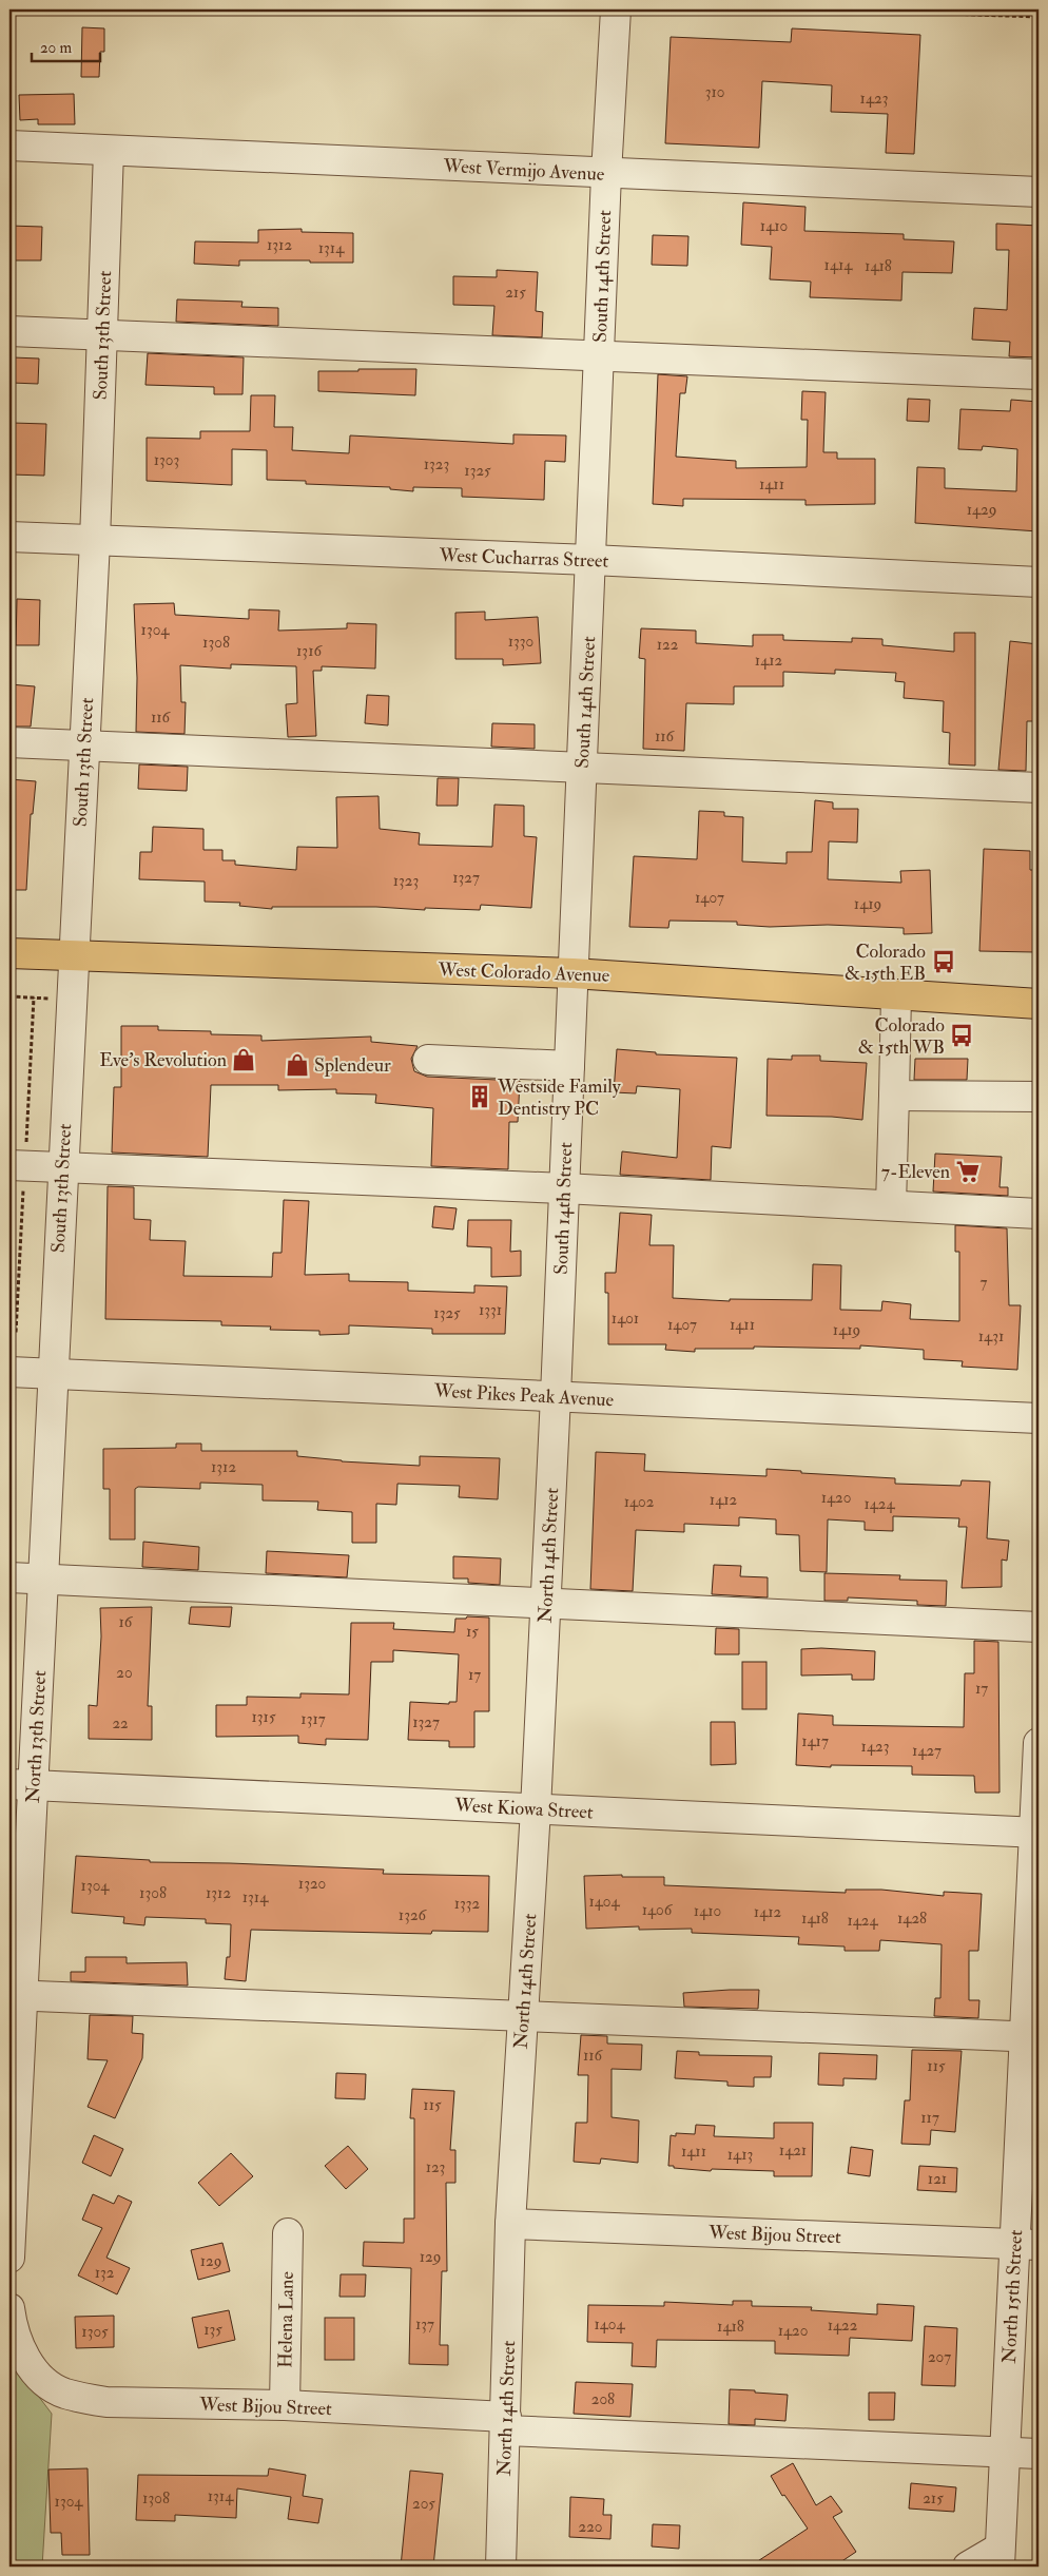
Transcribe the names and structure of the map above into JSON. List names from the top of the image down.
{
  "streets": {
    "main road": ["West Colorado Avenue"],
    "street": [
      "West Vermijo Avenue",
      "South 14th Street",
      "South 13th Street",
      "West Cucharras Street",
      "West Pikes Peak Avenue",
      "North 14th Street",
      "North 13th Street",
      "West Kiowa Street",
      "West Bijou Street",
      "North 15th Street",
      "Helena Lane"
    ]
  },
  "crossings": [
    ["West Vermijo Avenue", "South 14th Street"],
    ["West Vermijo Avenue", "South 13th Street"],
    ["South 14th Street", "West Cucharras Street"],
    ["South 14th Street", "West Colorado Avenue"],
    ["South 14th Street", "West Pikes Peak Avenue"],
    ["South 14th Street", "North 14th Street"],
    ["South 13th Street", "West Cucharras Street"],
    ["South 13th Street", "West Colorado Avenue"],
    ["South 13th Street", "West Pikes Peak Avenue"],
    ["South 13th Street", "North 13th Street"],
    ["West Pikes Peak Avenue", "North 14th Street"],
    ["West Pikes Peak Avenue", "North 13th Street"],
    ["North 14th Street", "West Kiowa Street"],
    ["North 14th Street", "West Bijou Street"],
    ["North 13th Street", "West Kiowa Street"],
    ["West Kiowa Street", "North 15th Street"],
    ["West Bijou Street", "North 15th Street"],
    ["West Bijou Street", "Helena Lane"]
  ],
  "places": {
    "bus stop": ["Colorado & 15th EB", "Colorado & 15th WB"],
    "shop": ["Eve's Revolution", "Splendeur"],
    "building": ["Westside Family Dentistry PC"],
    "supermarket": ["7-Eleven"]
  },
  "house_numbers": [
    "310",
    "1423",
    "1410",
    "1312",
    "1314",
    "1414",
    "1418",
    "215",
    "1303",
    "1323",
    "1325",
    "1411",
    "1429",
    "1304",
    "1330",
    "1308",
    "122",
    "1316",
    "1412",
    "116",
    "116",
    "1327",
    "1323",
    "1407",
    "1419",
    "7",
    "1331",
    "1325",
    "1401",
    "1407",
    "1411",
    "1419",
    "1431",
    "1312",
    "1420",
    "1412",
    "1402",
    "1424",
    "16",
    "15",
    "20",
    "17",
    "17",
    "1315",
    "1317",
    "1327",
    "22",
    "1417",
    "1423",
    "1427",
    "1320",
    "1304",
    "1308",
    "1312",
    "1314",
    "1404",
    "1332",
    "1406",
    "1410",
    "1412",
    "1326",
    "1418",
    "1428",
    "1424",
    "116",
    "115",
    "115",
    "117",
    "1421",
    "1411",
    "1413",
    "123",
    "121",
    "129",
    "129",
    "132",
    "137",
    "1404",
    "1422",
    "1418",
    "135",
    "1420",
    "1305",
    "207",
    "208",
    "1314",
    "1308",
    "215",
    "1304",
    "205",
    "220"
  ],
  "scale_bar": "20 m"
}
